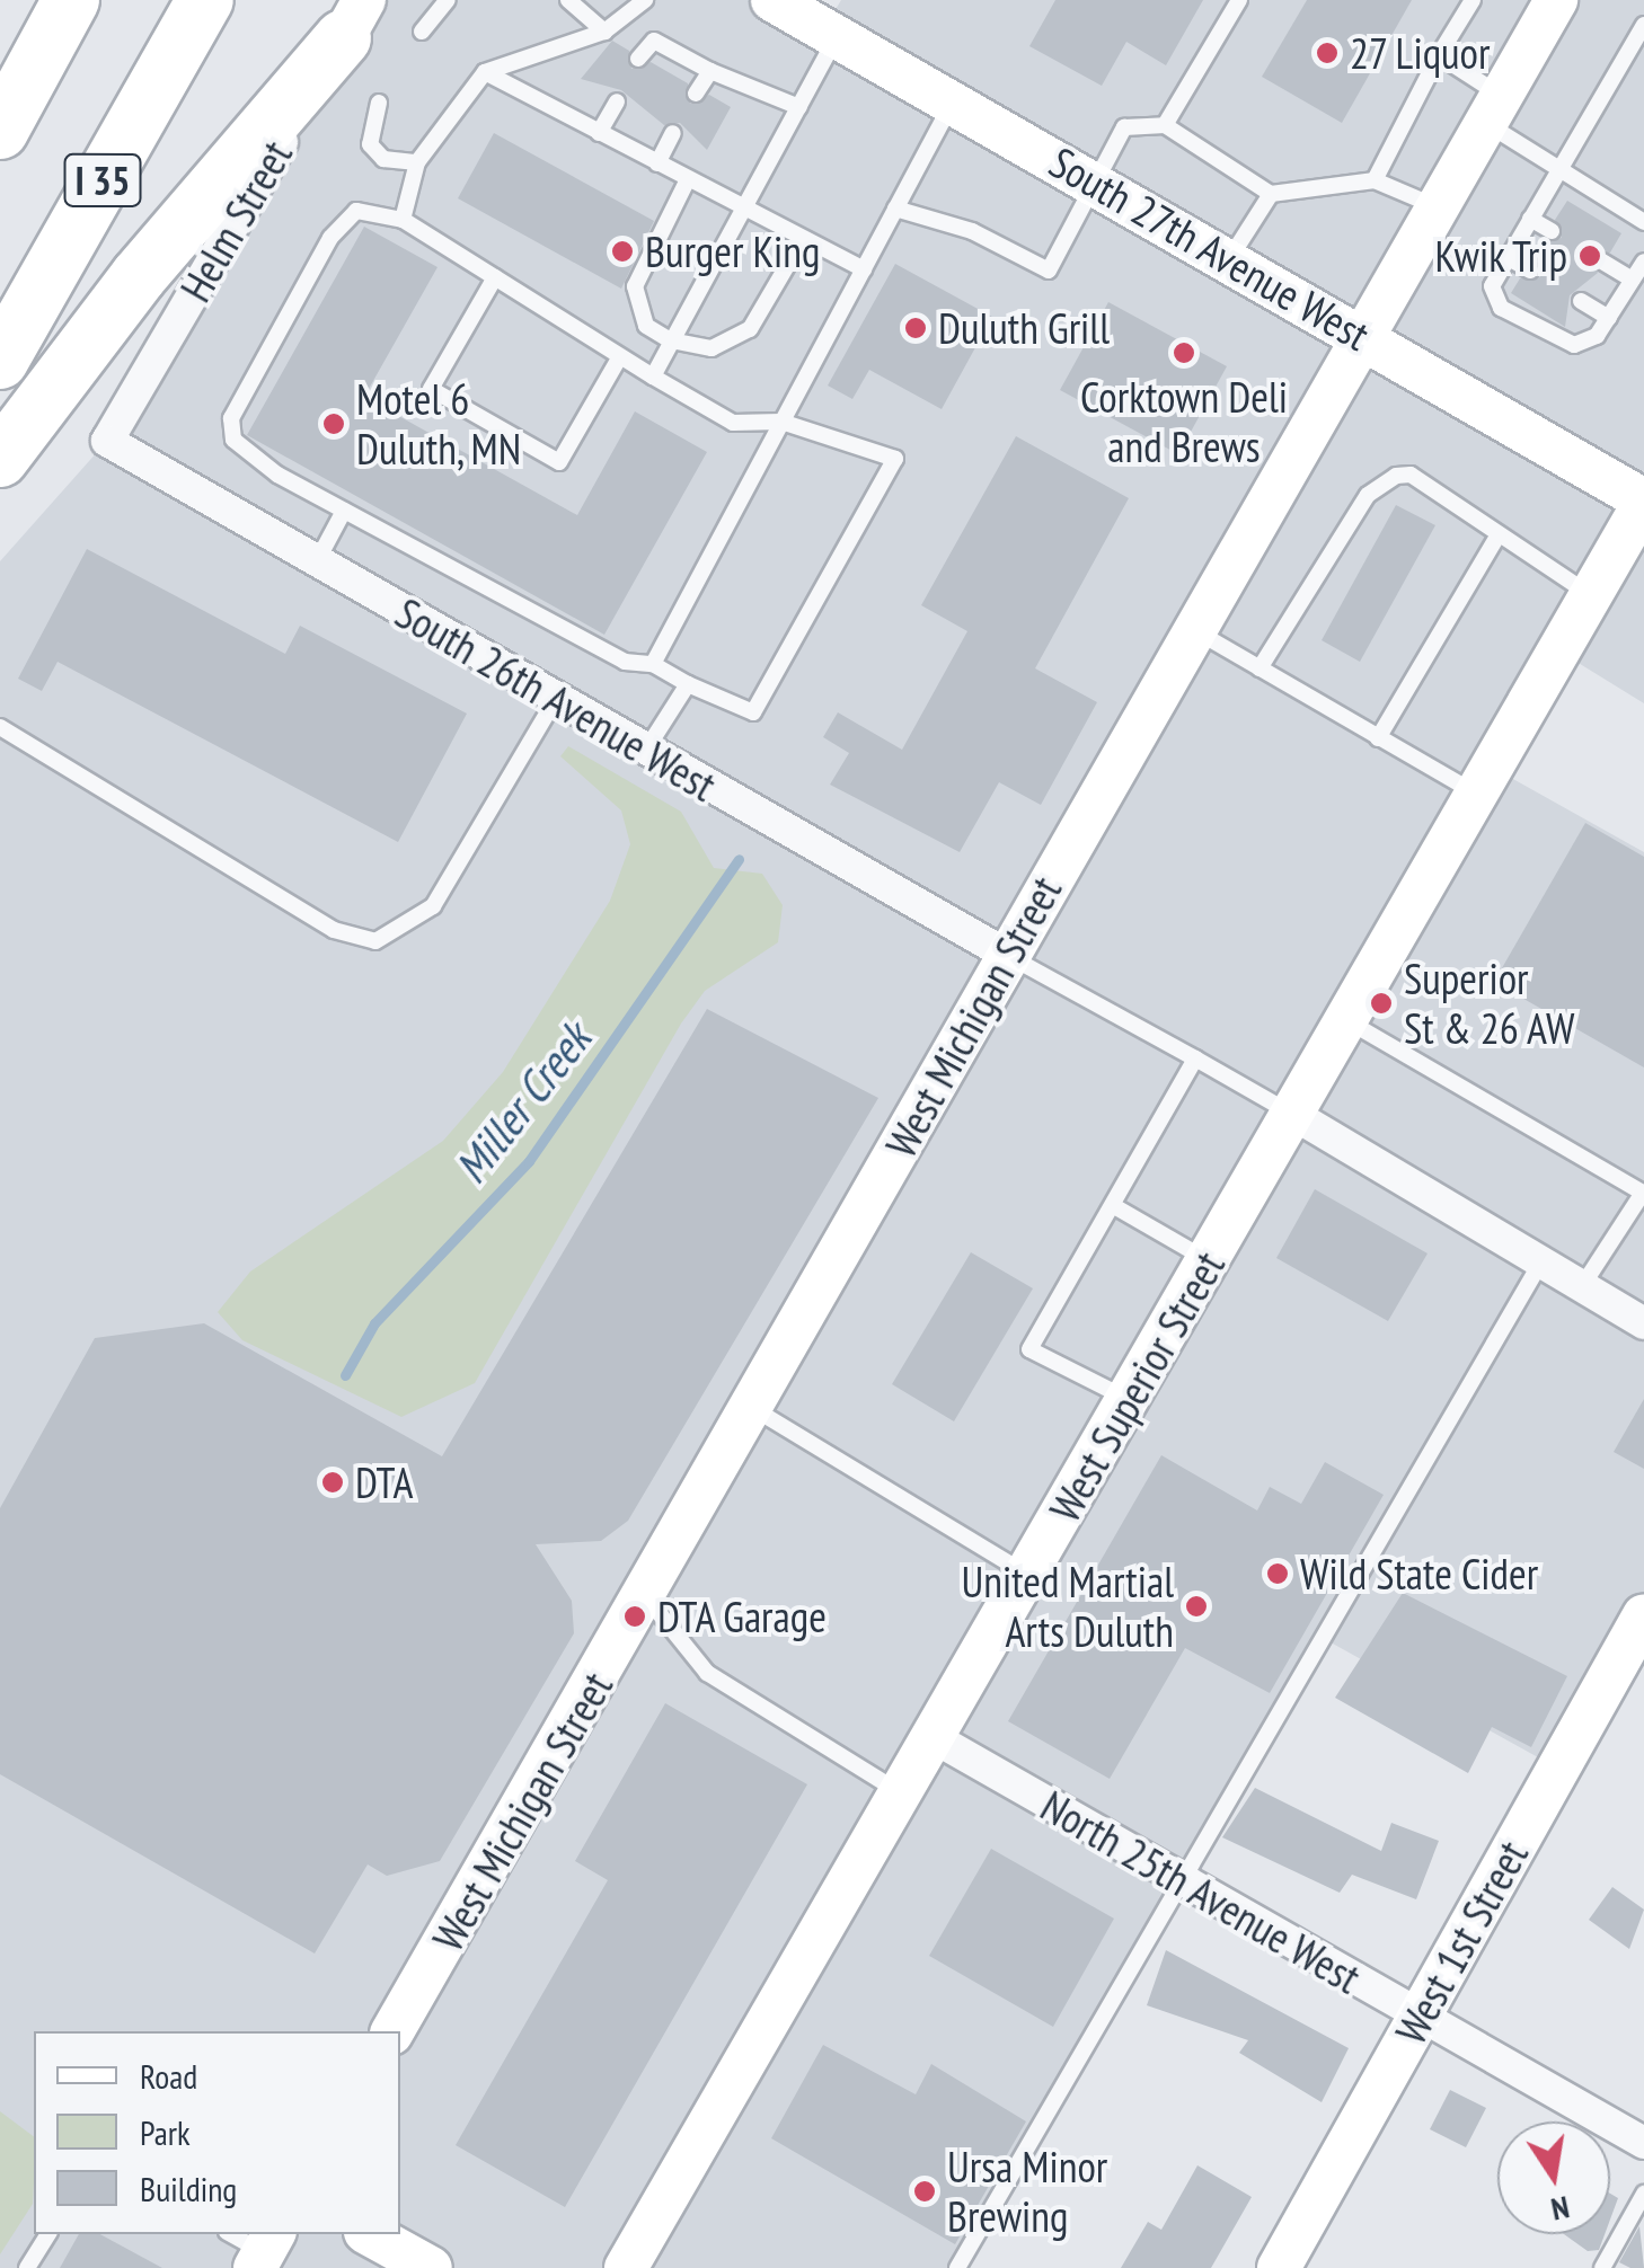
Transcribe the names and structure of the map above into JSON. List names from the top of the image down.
{
  "streets": {
    "highway": ["I 35"],
    "street": [
      "Helm Street",
      "South 27th Avenue West",
      "South 26th Avenue West",
      "West Michigan Street",
      "West Superior Street",
      "North 25th Avenue West",
      "West 1st Street"
    ]
  },
  "crossings": [
    ["Helm Street", "South 26th Avenue West"],
    ["South 27th Avenue West", "West Michigan Street"],
    ["South 27th Avenue West", "West Superior Street"],
    ["South 26th Avenue West", "West Michigan Street"],
    ["West Superior Street", "North 25th Avenue West"],
    ["North 25th Avenue West", "West 1st Street"]
  ],
  "water": ["Miller Creek"],
  "places": [
    "27 Liquor",
    "Burger King",
    "Kwik Trip",
    "Duluth Grill",
    "Corktown Deli and Brews",
    "Motel 6 Duluth, MN",
    "Superior St & 26 AW",
    "DTA",
    "Wild State Cider",
    "United Martial Arts Duluth",
    "DTA Garage",
    "Ursa Minor Brewing"
  ],
  "legend": ["Road", "Park", "Building"],
  "north": "bottom"
}
